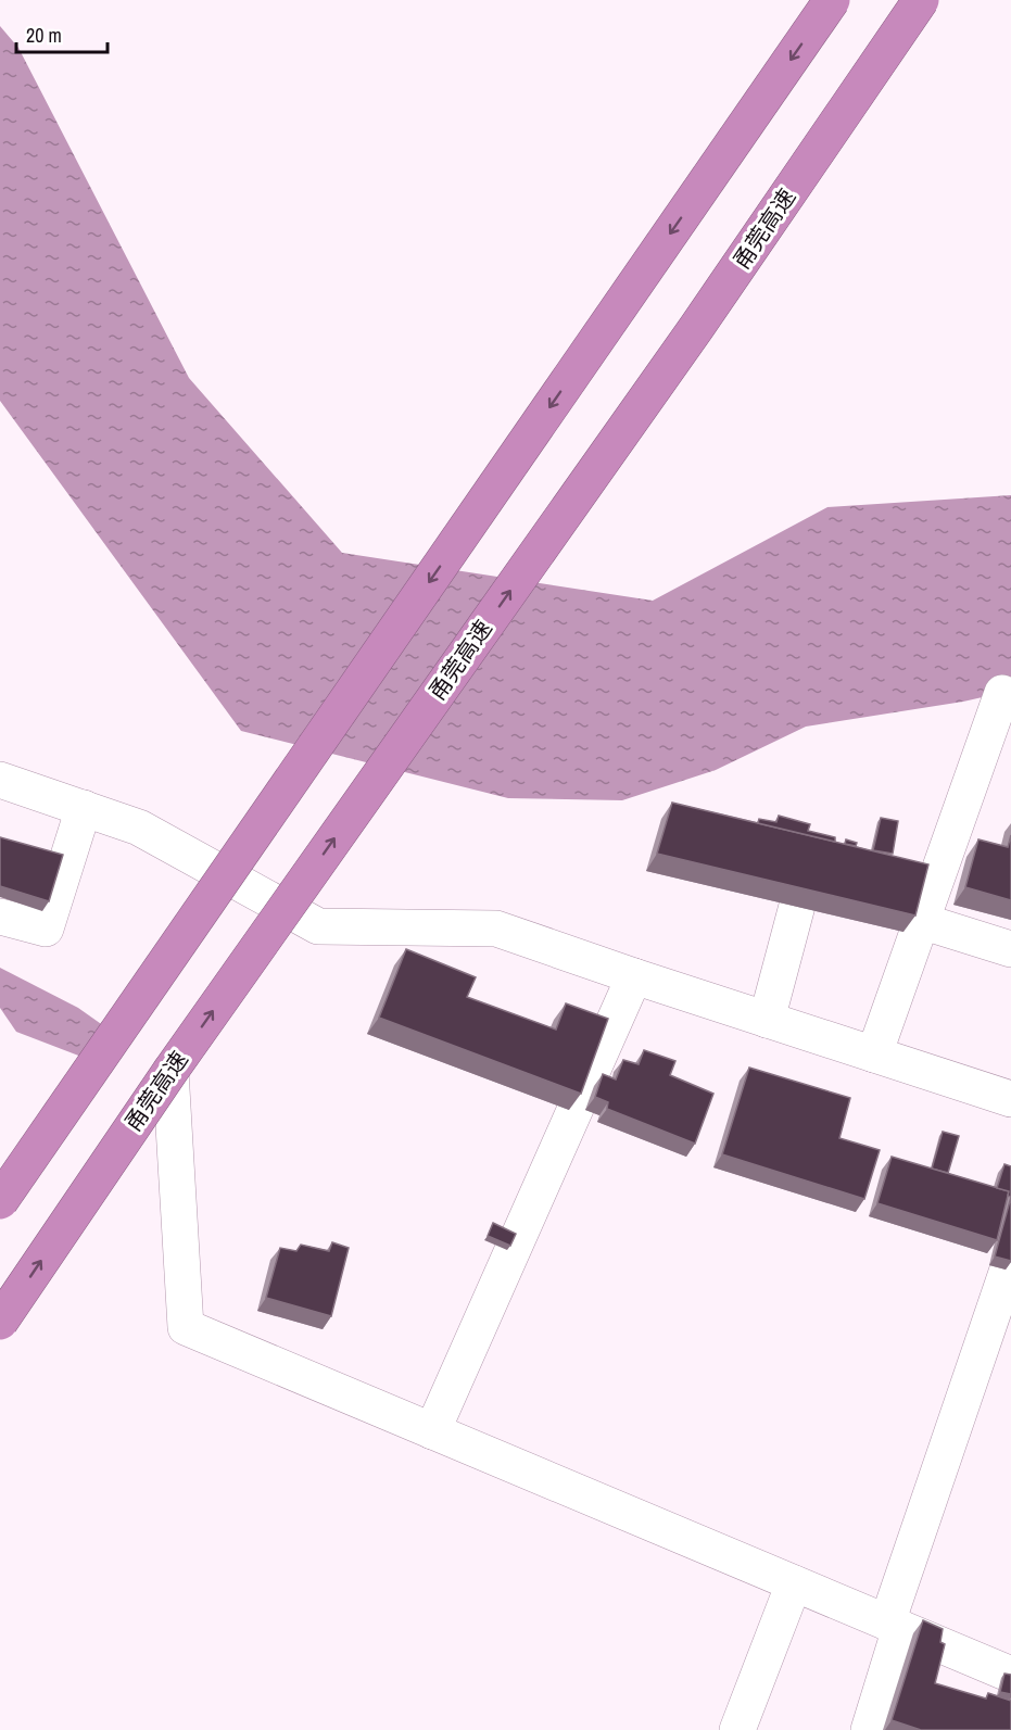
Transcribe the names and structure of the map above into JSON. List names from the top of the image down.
{
  "streets": {
    "highway": ["甬莞高速"]
  },
  "scale_bar": "20 m"
}
